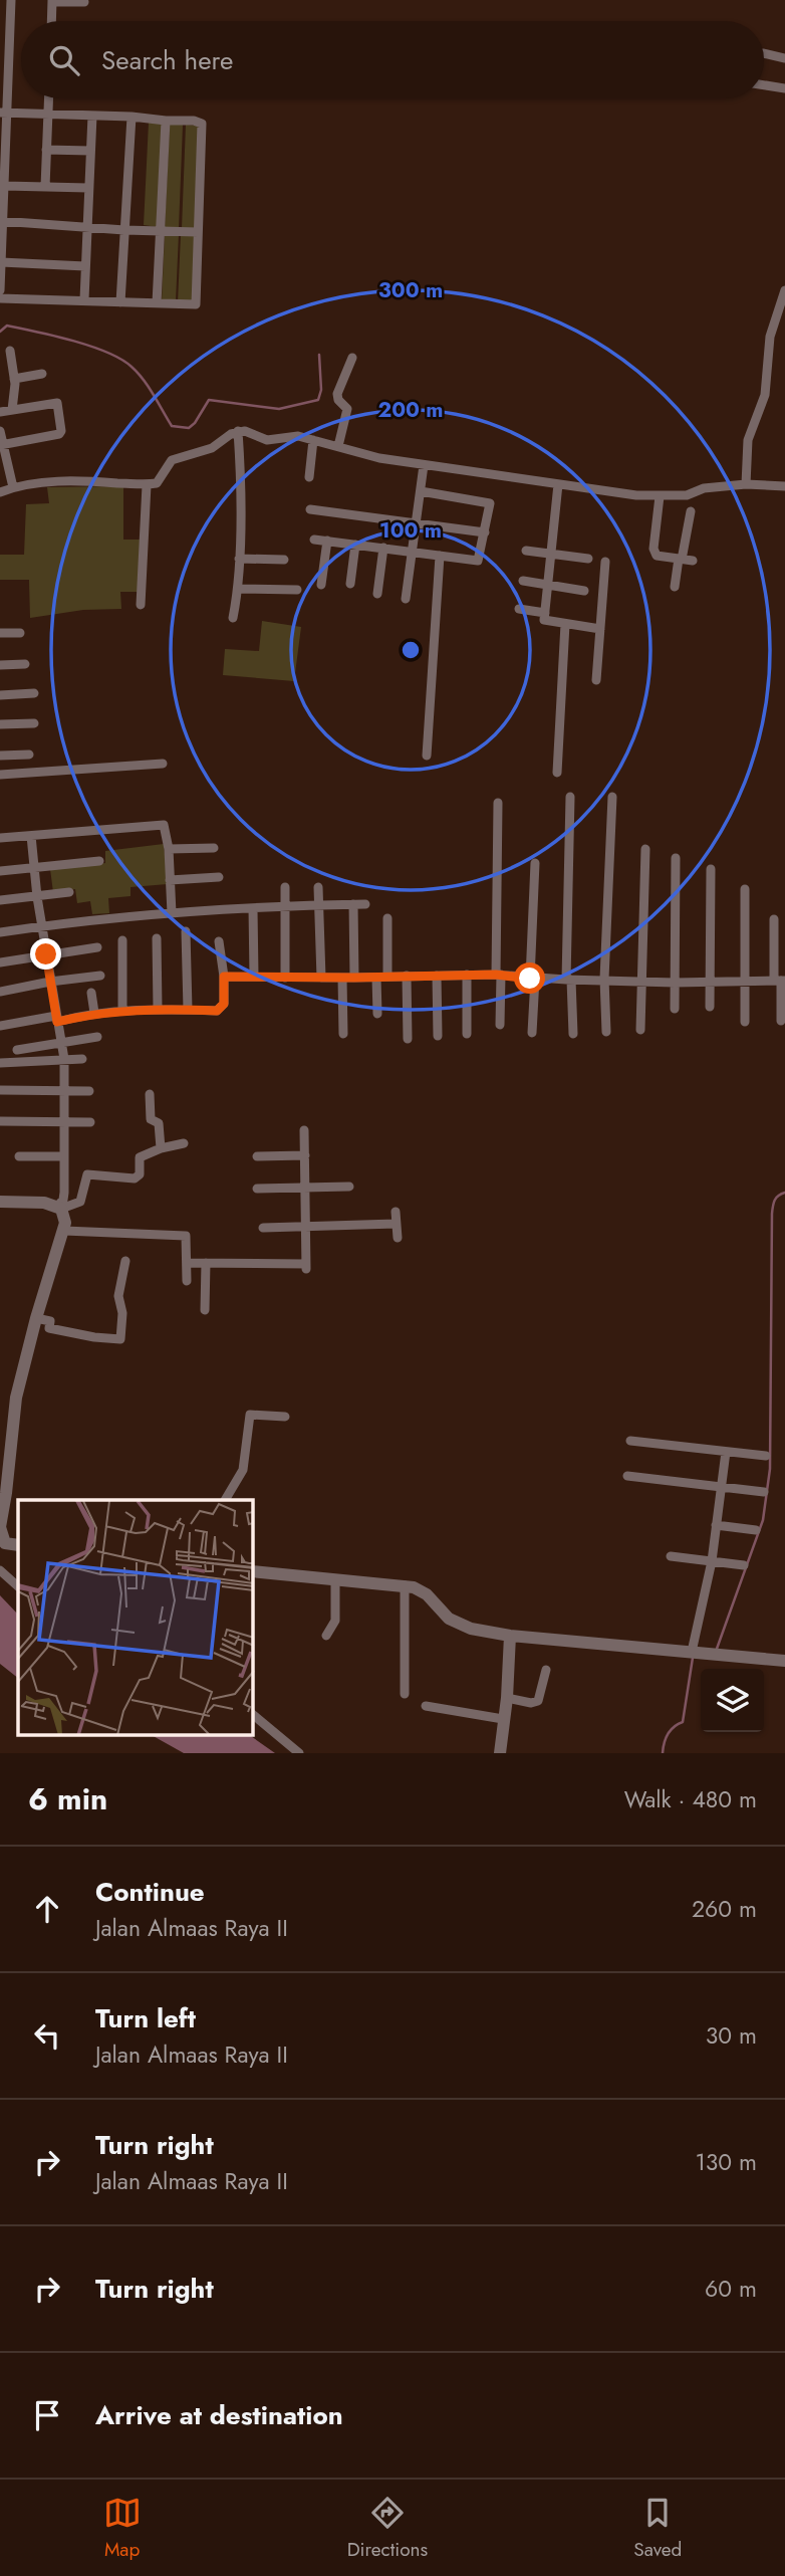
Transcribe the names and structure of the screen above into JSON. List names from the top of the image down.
{
  "page": {
    "search": "Search here",
    "heading": ["6 min", "Walk · 480 m"],
    "list": [
      ["Continue", "Jalan Almaas Raya II", "260 m"],
      ["Turn left", "Jalan Almaas Raya II", "30 m"],
      ["Turn right", "Jalan Almaas Raya II", "130 m"],
      ["Turn right", "60 m"],
      "Arrive at destination"
    ],
    "nav": ["Map", "Directions", "Saved"]
  },
  "rings": ["300 m", "200 m", "100 m"]
}
